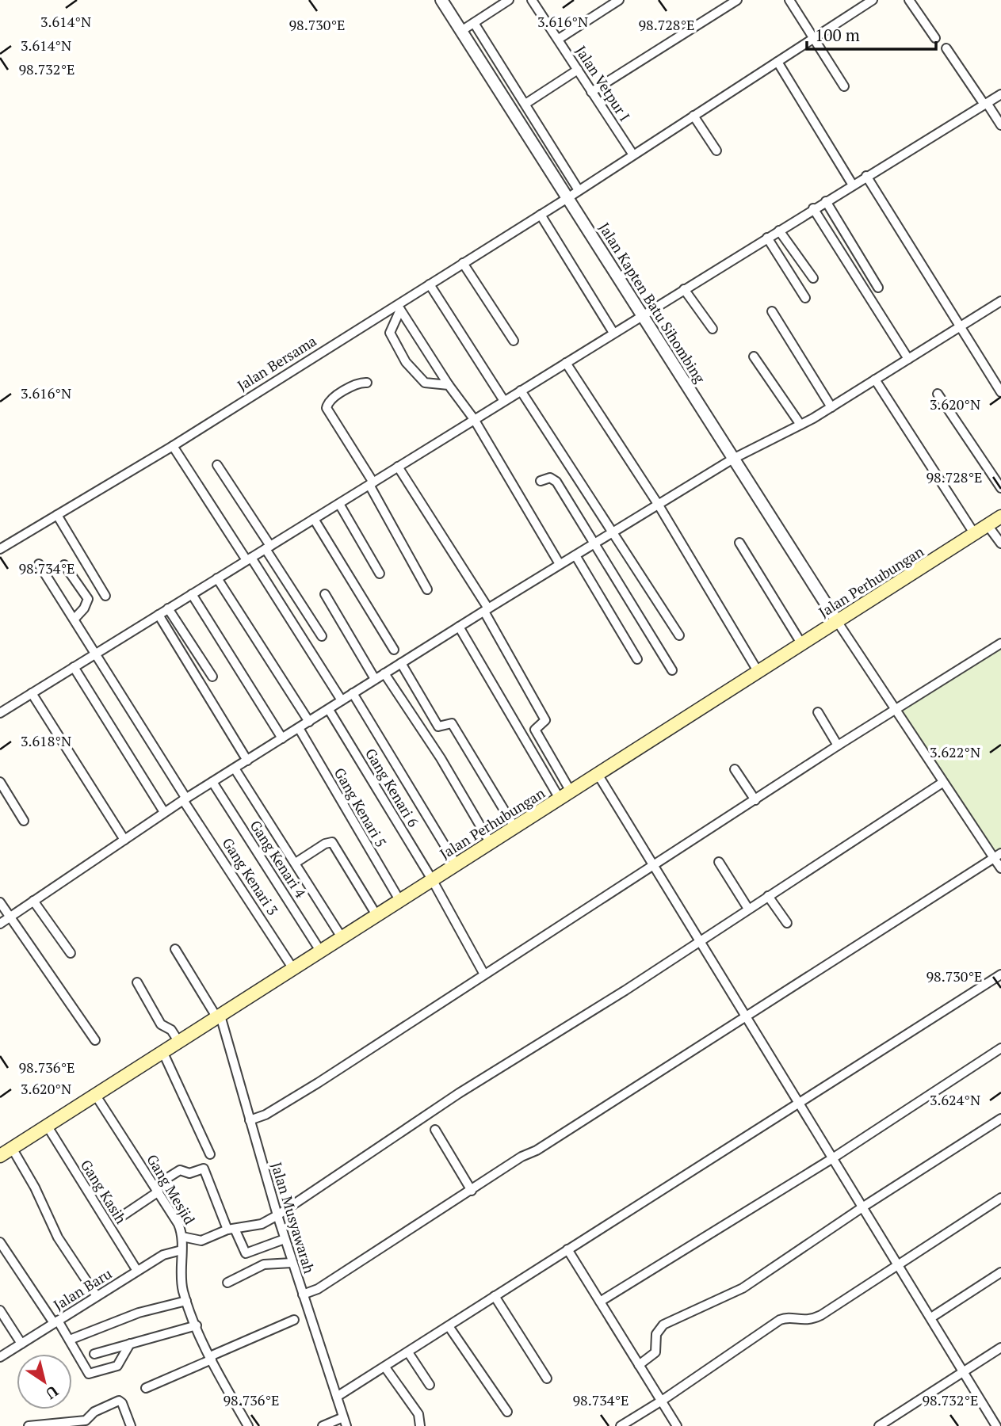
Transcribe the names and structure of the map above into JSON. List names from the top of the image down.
{
  "streets": {
    "main road": ["Jalan Perhubungan"],
    "street": [
      "Jalan Vetpur I",
      "Jalan Kapten Batu Sihombing",
      "Jalan Bersama",
      "Gang Kenari 6",
      "Gang Kenari 5",
      "Gang Kenari 4",
      "Gang Kenari 3",
      "Gang Mesjid",
      "Gang Kasih",
      "Jalan Musyawarah",
      "Jalan Baru"
    ]
  },
  "crossings": [
    ["Jalan Vetpur I", "Jalan Bersama"],
    ["Jalan Kapten Batu Sihombing", "Jalan Bersama"],
    ["Jalan Kapten Batu Sihombing", "Jalan Perhubungan"],
    ["Jalan Perhubungan", "Gang Kenari 6"],
    ["Jalan Perhubungan", "Gang Kenari 5"],
    ["Jalan Perhubungan", "Gang Kenari 4"],
    ["Jalan Perhubungan", "Gang Kenari 3"],
    ["Jalan Perhubungan", "Gang Mesjid"],
    ["Jalan Perhubungan", "Gang Kasih"],
    ["Jalan Perhubungan", "Jalan Musyawarah"],
    ["Gang Mesjid", "Jalan Baru"],
    ["Gang Kasih", "Jalan Baru"]
  ],
  "scale_bar": "100 m",
  "north": "bottom right",
  "coordinates": [
    "3.616°N",
    "3.614°N",
    "98.728°E",
    "98.730°E",
    "98.732°E",
    "3.620°N",
    "98.734°E",
    "3.618°N",
    "3.622°N",
    "98.736°E",
    "3.624°N"
  ]
}
